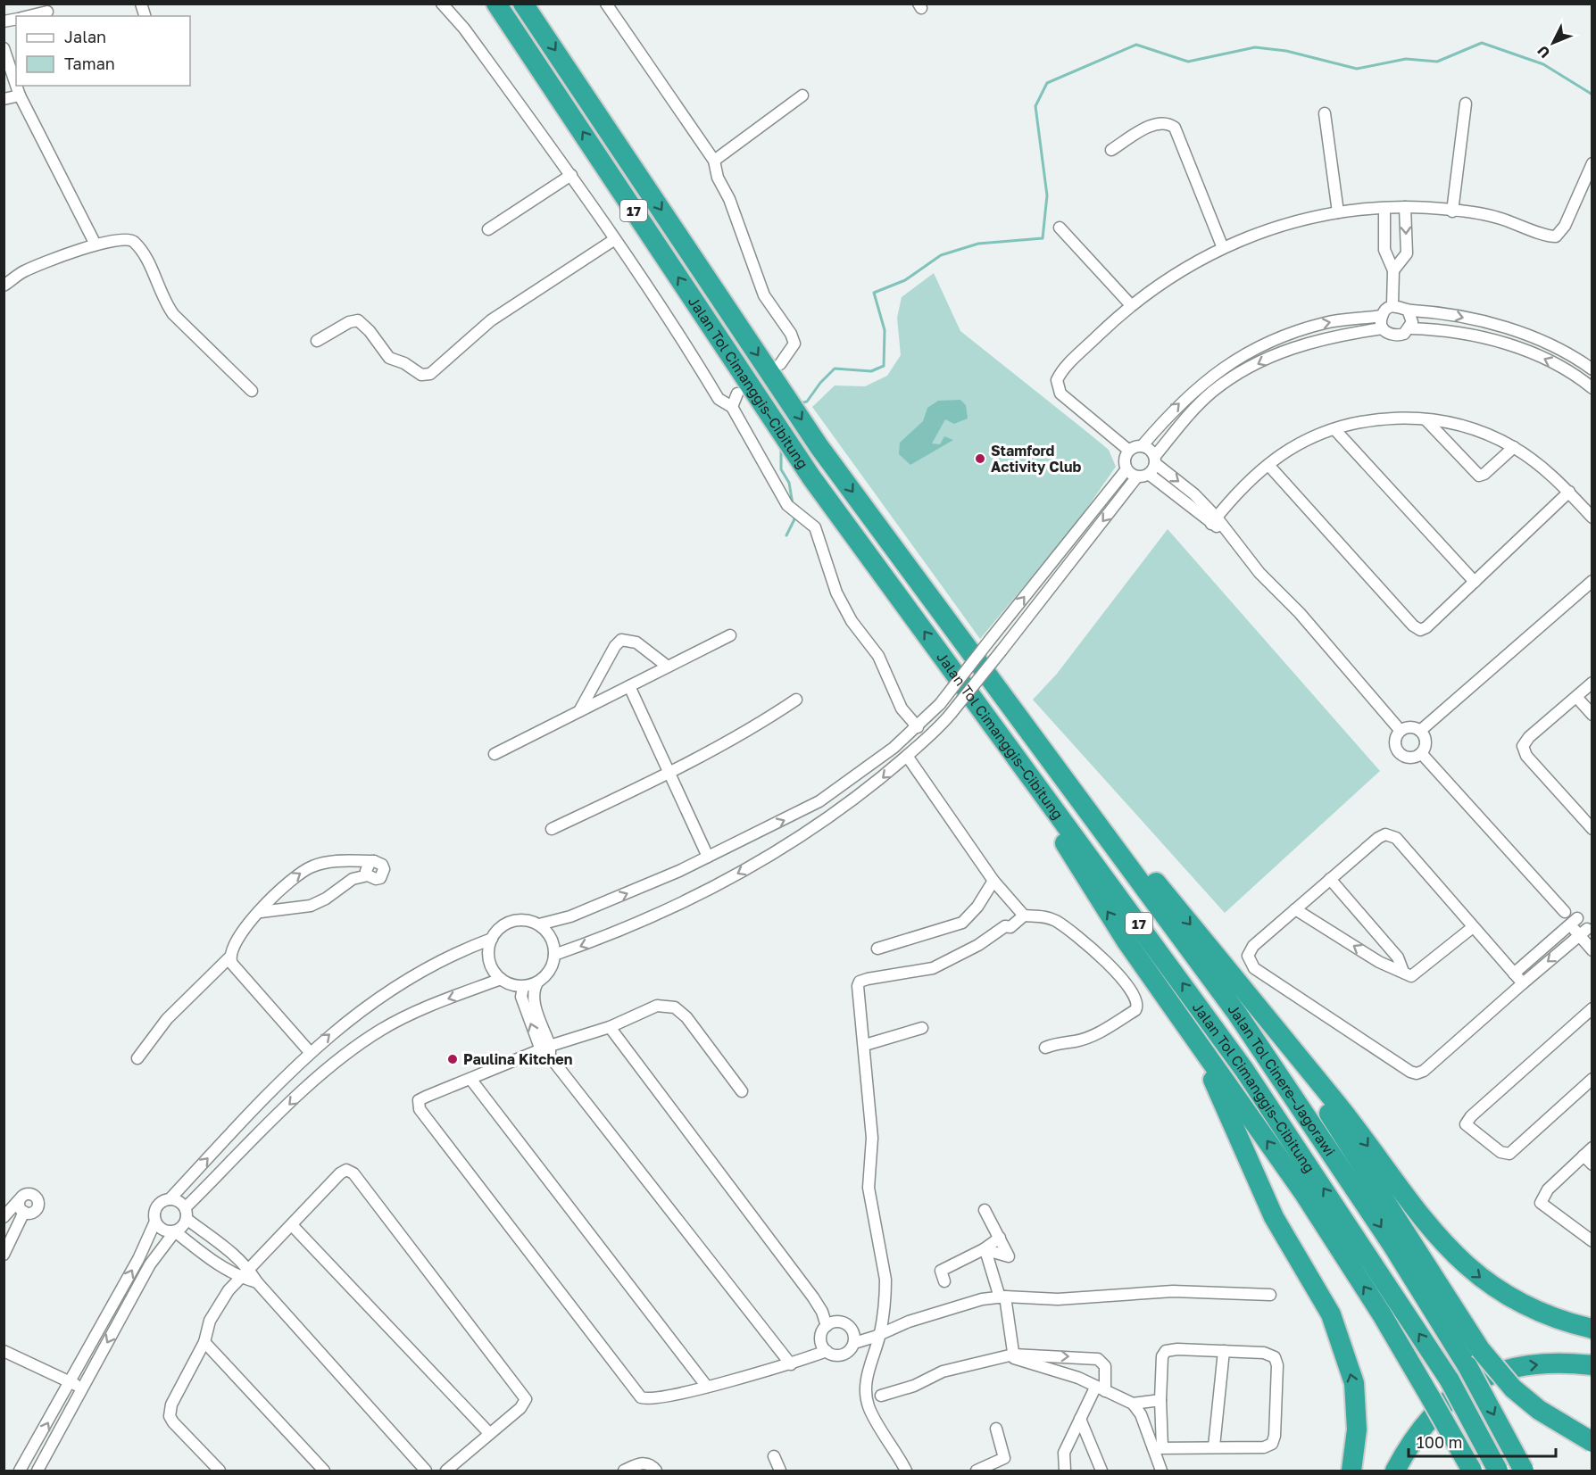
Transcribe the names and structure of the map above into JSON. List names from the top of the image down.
{
  "streets": {
    "highway": ["17", "Jalan Tol Cimanggis–Cibitung", "Jalan Tol Cinere–Jagorawi"]
  },
  "crossings": [
    ["Jalan Tol Cimanggis–Cibitung", "Jalan Tol Cinere–Jagorawi"]
  ],
  "places": ["Stamford Activity Club", "Paulina Kitchen"],
  "legend": ["Jalan", "Taman"],
  "scale_bar": "100 m",
  "north": "bottom left"
}
